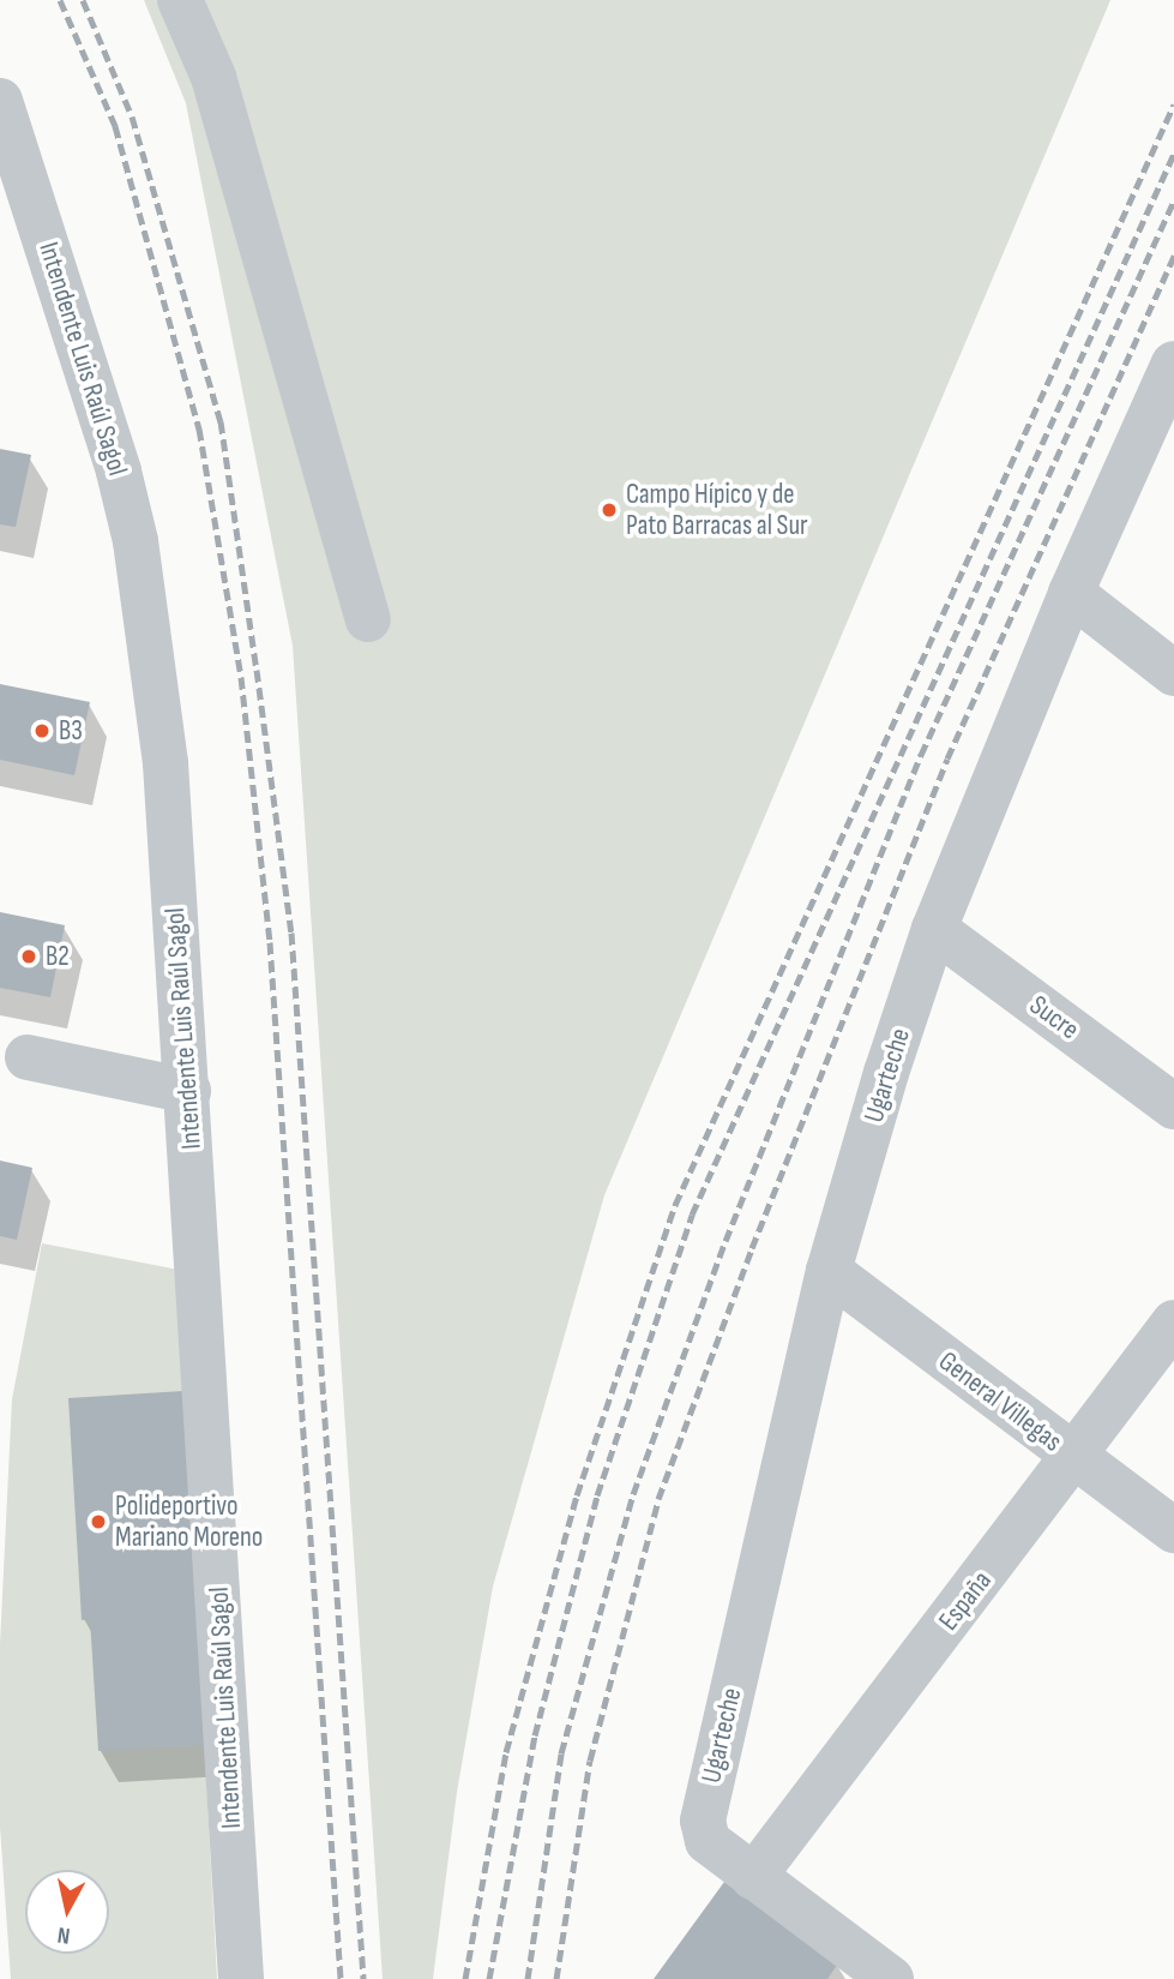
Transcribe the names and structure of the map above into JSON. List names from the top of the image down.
{
  "streets": {
    "street": [
      "Intendente Luis Raúl Sagol",
      "Sucre",
      "Ugarteche",
      "General Villegas",
      "España"
    ]
  },
  "crossings": [
    ["Sucre", "Ugarteche"],
    ["Ugarteche", "General Villegas"],
    ["Ugarteche", "España"],
    ["General Villegas", "España"]
  ],
  "places": [
    "Campo Hípico y de Pato Barracas al Sur",
    "B3",
    "B2",
    "Polideportivo Mariano Moreno"
  ],
  "north": "bottom"
}
